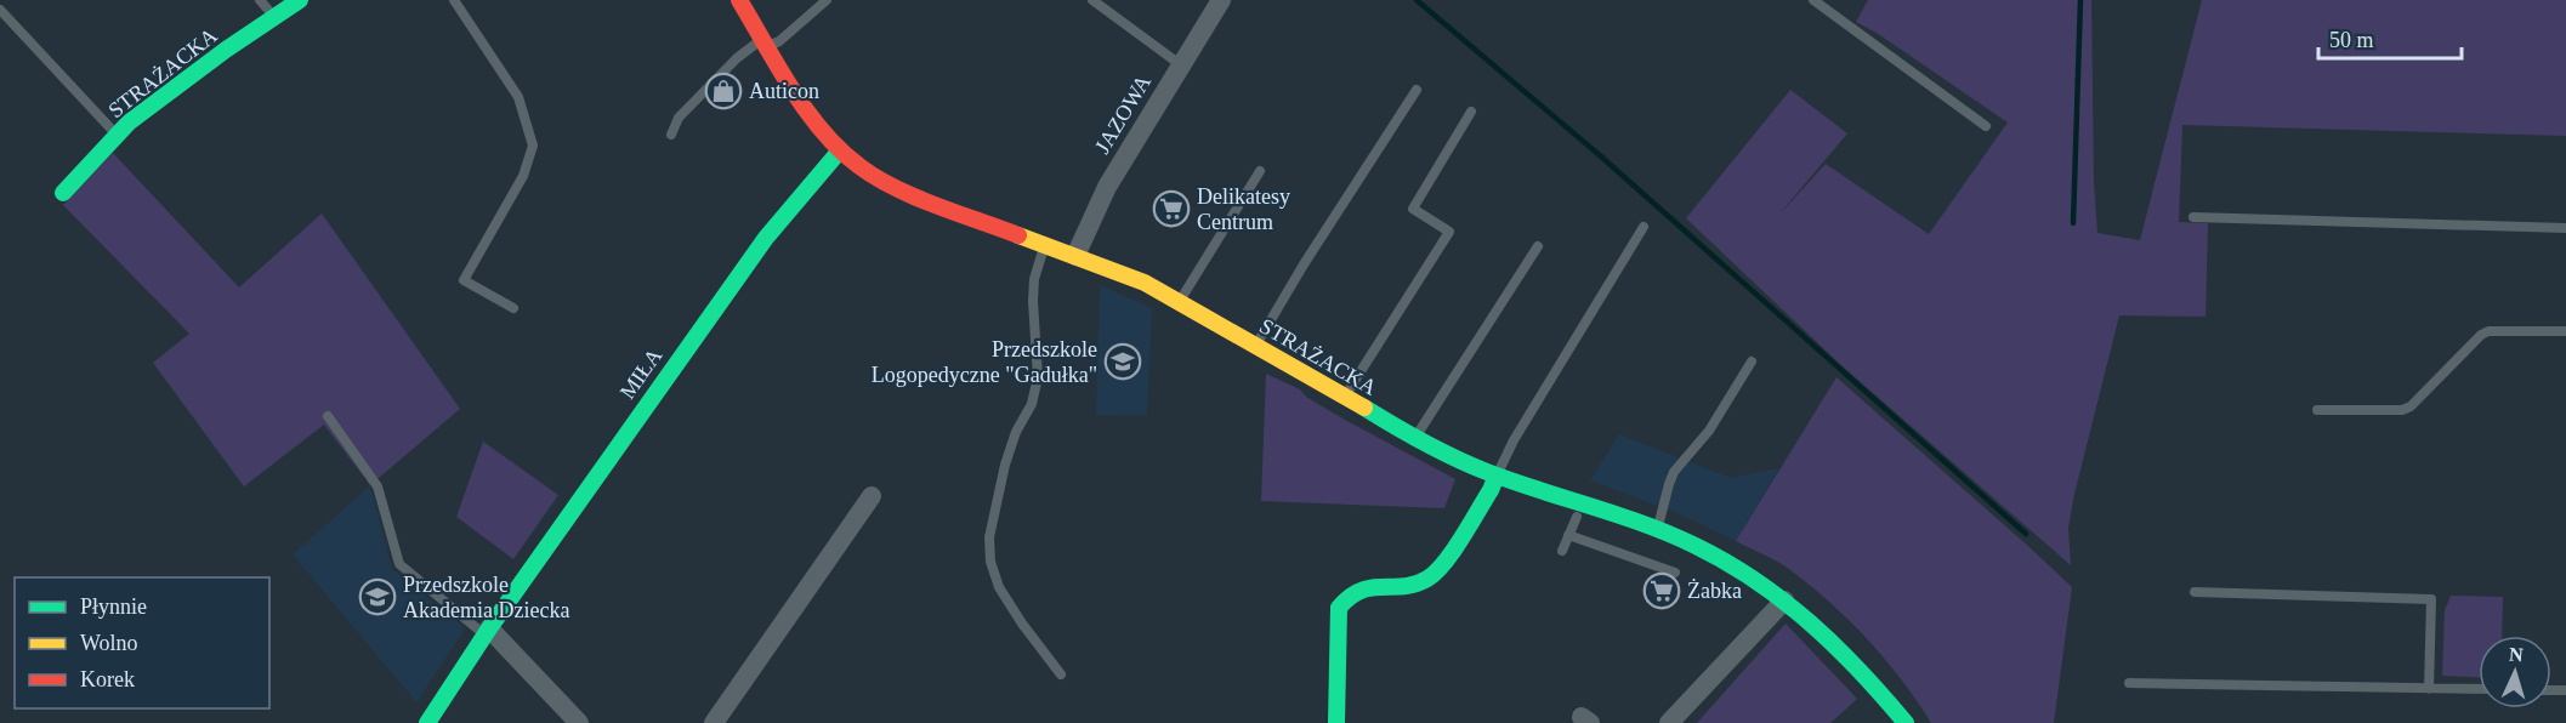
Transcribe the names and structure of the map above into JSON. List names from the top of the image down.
{
  "streets": {
    "street": ["STRAŻACKA", "JAZOWA", "MIŁA"]
  },
  "crossings": [
    ["STRAŻACKA", "JAZOWA"],
    ["STRAŻACKA", "MIŁA"]
  ],
  "places": {
    "shop": ["Auticon"],
    "supermarket": ["Delikatesy Centrum", "Żabka"],
    "school or university": ["Przedszkole Logopedyczne \"Gadułka\"", "Przedszkole Akademia Dziecka"]
  },
  "legend": ["Płynnie", "Wolno", "Korek"],
  "scale_bar": "50 m",
  "north": "top"
}
